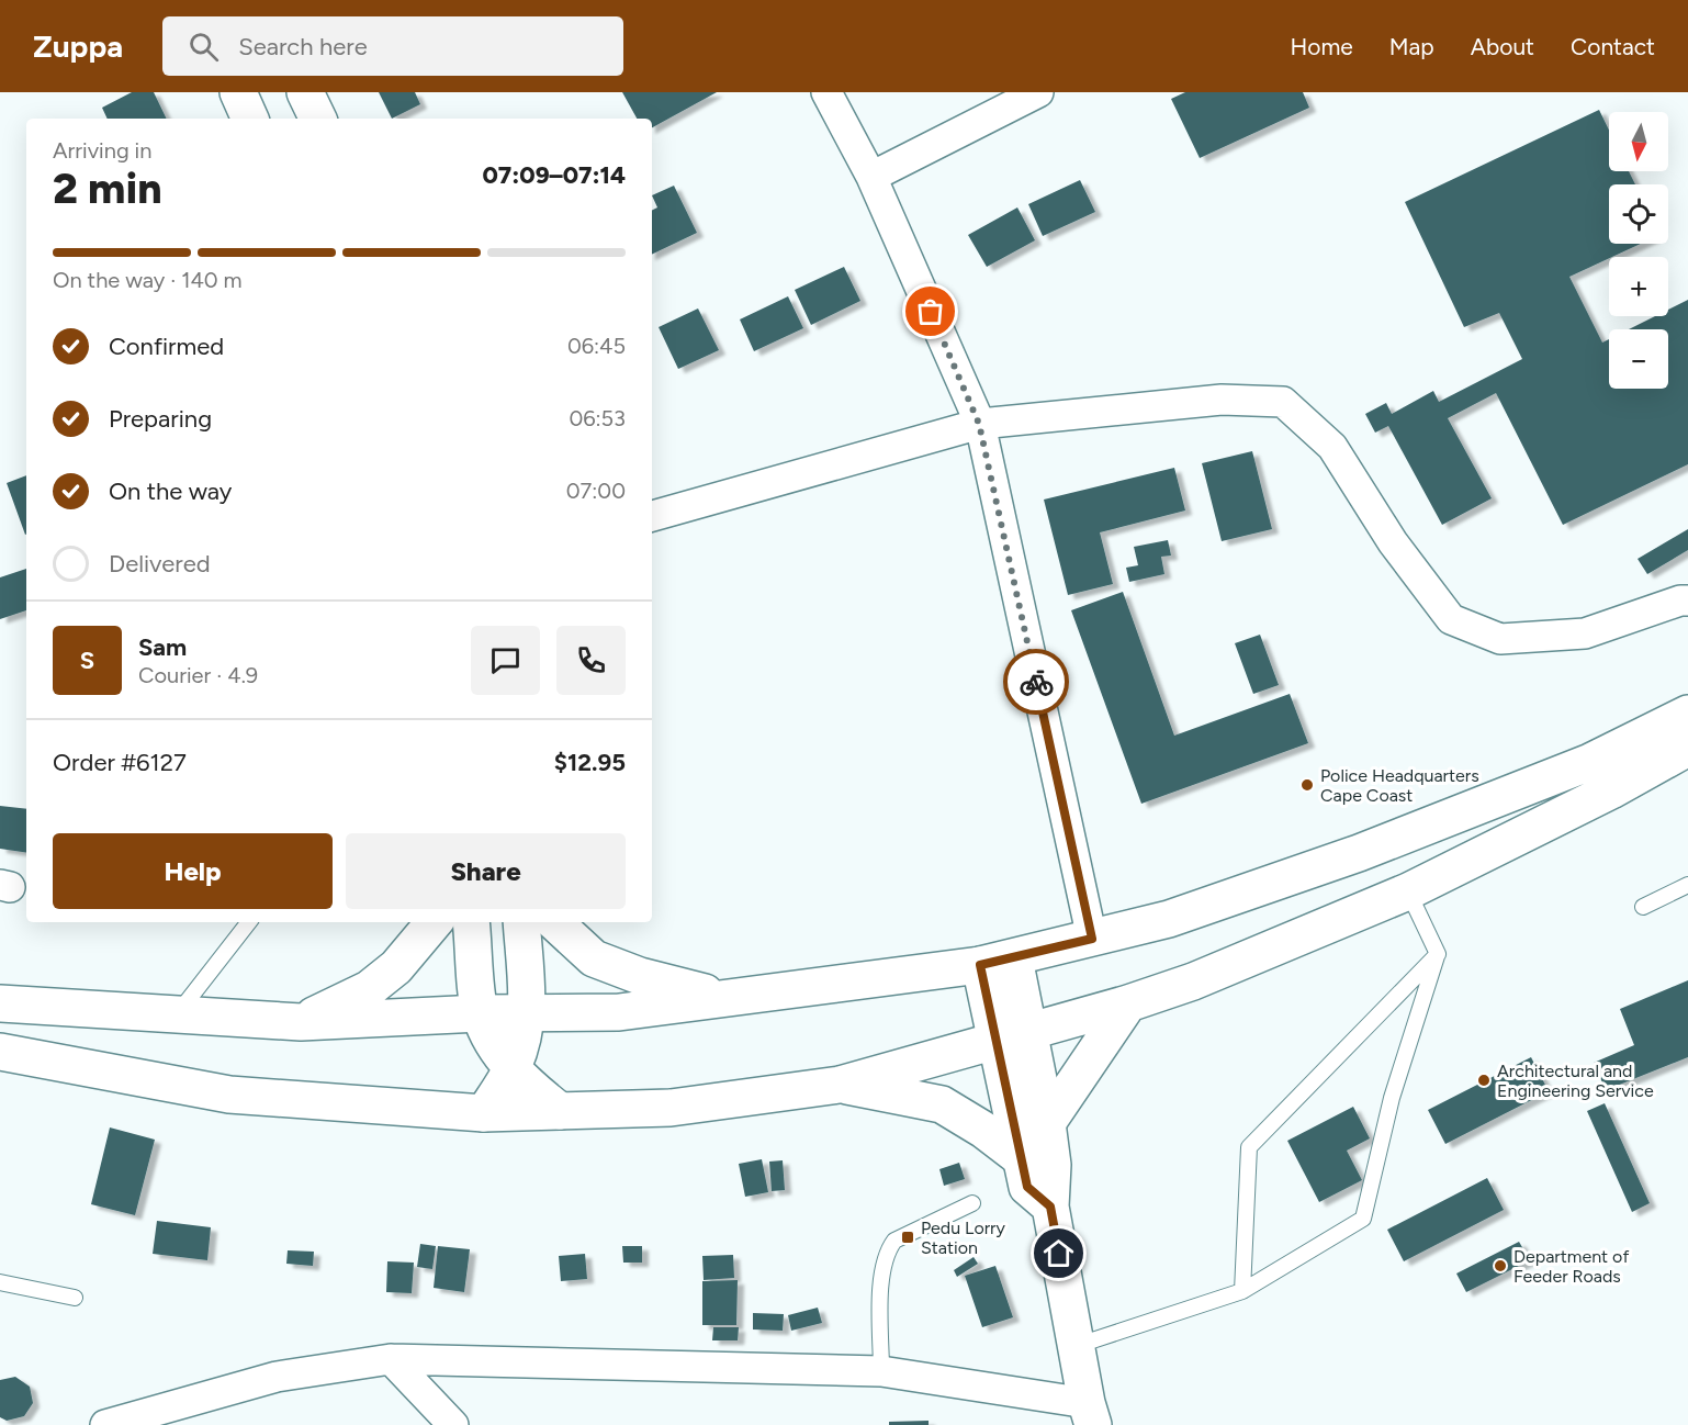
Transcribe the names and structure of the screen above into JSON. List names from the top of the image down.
{
  "places": {
    "other": ["Police Headquarters Cape Coast", "Architectural and Engineering Service", "Department of Feeder Roads"],
    "transit": ["Pedu Lorry Station"]
  },
  "north": "bottom",
  "page": {
    "header": "Zuppa",
    "search": "Search here",
    "nav": [
      "Home",
      "Map",
      "About",
      "Contact"
    ],
    "map_buttons": ["+", "−"],
    "heading": ["2 min", "Arriving in", "07:09–07:14"],
    "panel": [
      "Sam",
      "Courier · 4.9",
      "Order #6127",
      "$12.95"
    ],
    "bar": "On the way · 140 m",
    "list": [
      ["Confirmed", "06:45"],
      ["Preparing", "06:53"],
      ["On the way", "07:00"],
      "Delivered"
    ],
    "round": "S",
    "buttons": ["Help", "Share"]
  }
}
